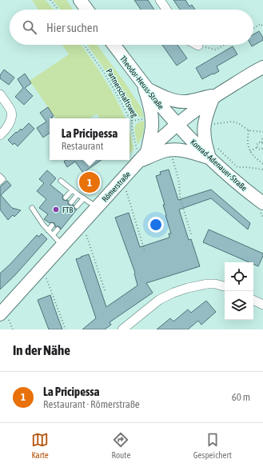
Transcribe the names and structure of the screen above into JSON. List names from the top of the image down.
{
  "streets": {
    "main road": ["Theodor-Heuss-Straße", "Konrad-Adenauer-Straße", "Römerstraße"],
    "path": ["Partnerschaftsweg"]
  },
  "crossings": [
    ["Theodor-Heuss-Straße", "Konrad-Adenauer-Straße"],
    ["Theodor-Heuss-Straße", "Römerstraße"],
    ["Partnerschaftsweg", "Römerstraße"],
    ["Konrad-Adenauer-Straße", "Römerstraße"]
  ],
  "places": ["FTB"],
  "page": {
    "search": "Hier suchen",
    "popup": ["La Pricipessa", "Restaurant"],
    "pins": "1",
    "heading": "In der Nähe",
    "list": [
      {
        "mark": "1",
        "name": "La Pricipessa",
        "note": "Restaurant · Römerstraße",
        "value": "60 m"
      }
    ],
    "nav": ["Karte", "Route", "Gespeichert"]
  }
}
